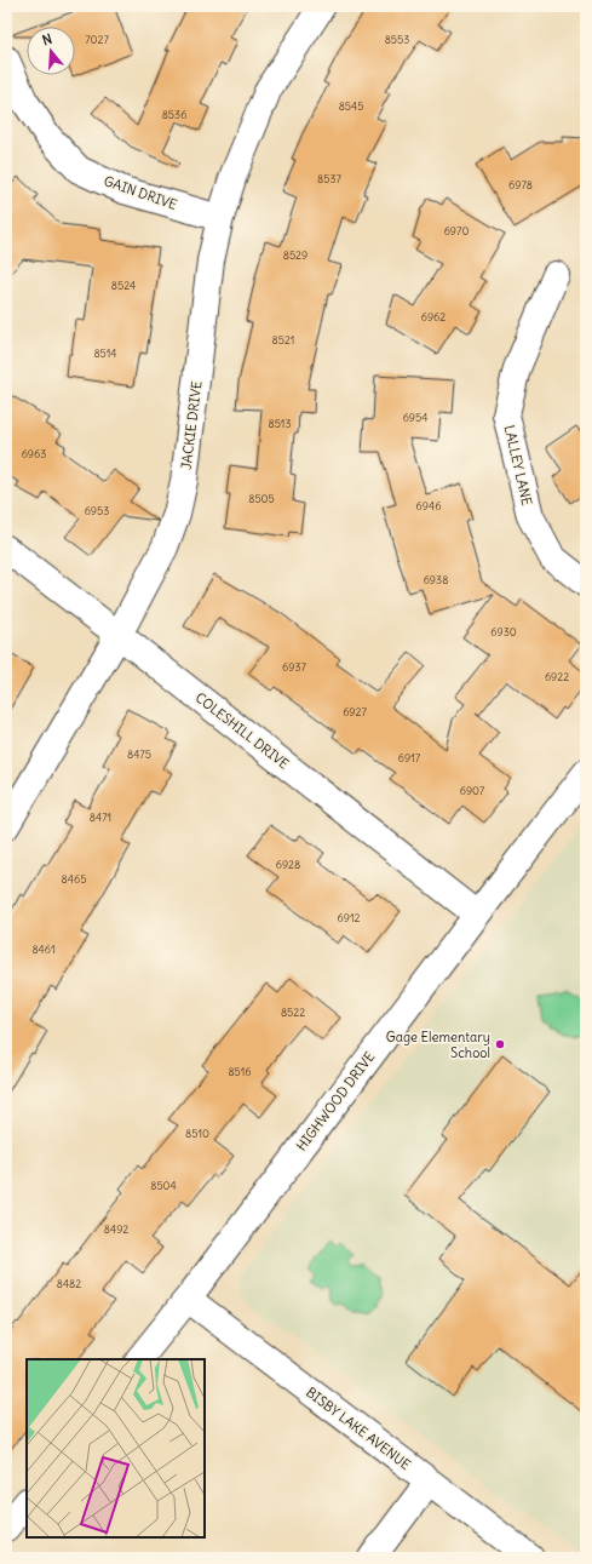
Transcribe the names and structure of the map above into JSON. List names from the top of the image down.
{
  "streets": {
    "street": [
      "GAIN DRIVE",
      "JACKIE DRIVE",
      "LALLEY LANE",
      "COLESHILL DRIVE",
      "HIGHWOOD DRIVE",
      "BISBY LAKE AVENUE"
    ]
  },
  "crossings": [
    ["GAIN DRIVE", "JACKIE DRIVE"],
    ["JACKIE DRIVE", "COLESHILL DRIVE"],
    ["COLESHILL DRIVE", "HIGHWOOD DRIVE"],
    ["HIGHWOOD DRIVE", "BISBY LAKE AVENUE"]
  ],
  "places": ["Gage Elementary School"],
  "house_numbers": [
    "7027",
    "8553",
    "8545",
    "8536",
    "8537",
    "6978",
    "6970",
    "8529",
    "8524",
    "6962",
    "8521",
    "8514",
    "6954",
    "8513",
    "6963",
    "8505",
    "6946",
    "6953",
    "6938",
    "6930",
    "6937",
    "6922",
    "6927",
    "8475",
    "6917",
    "6907",
    "8471",
    "6928",
    "8465",
    "6912",
    "8461",
    "8522",
    "8516",
    "8510",
    "8504",
    "8492",
    "8482"
  ],
  "north": "top"
}
